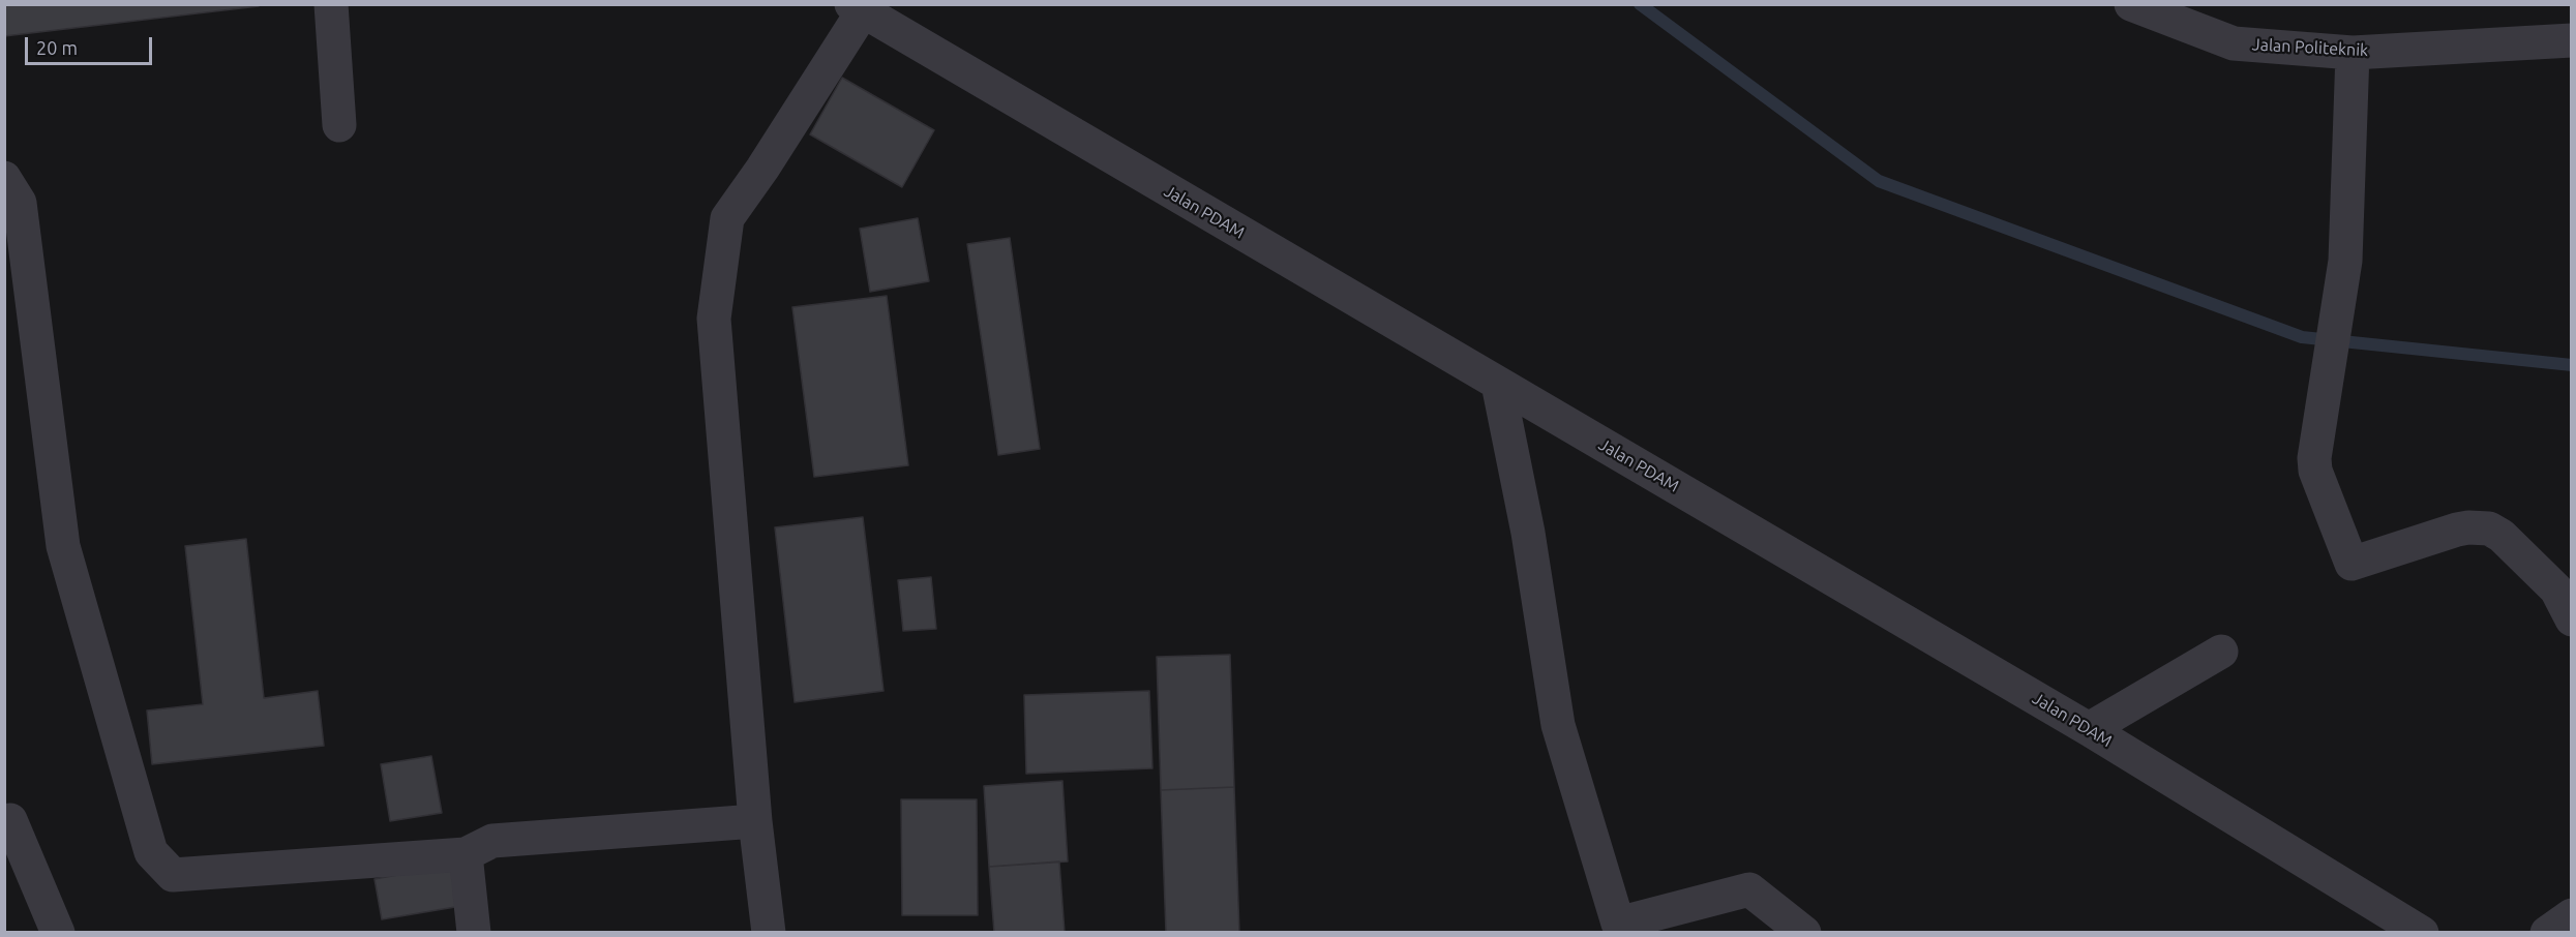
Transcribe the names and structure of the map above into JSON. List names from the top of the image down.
{
  "streets": {
    "street": ["Jalan Politeknik", "Jalan PDAM"]
  },
  "scale_bar": "20 m"
}
